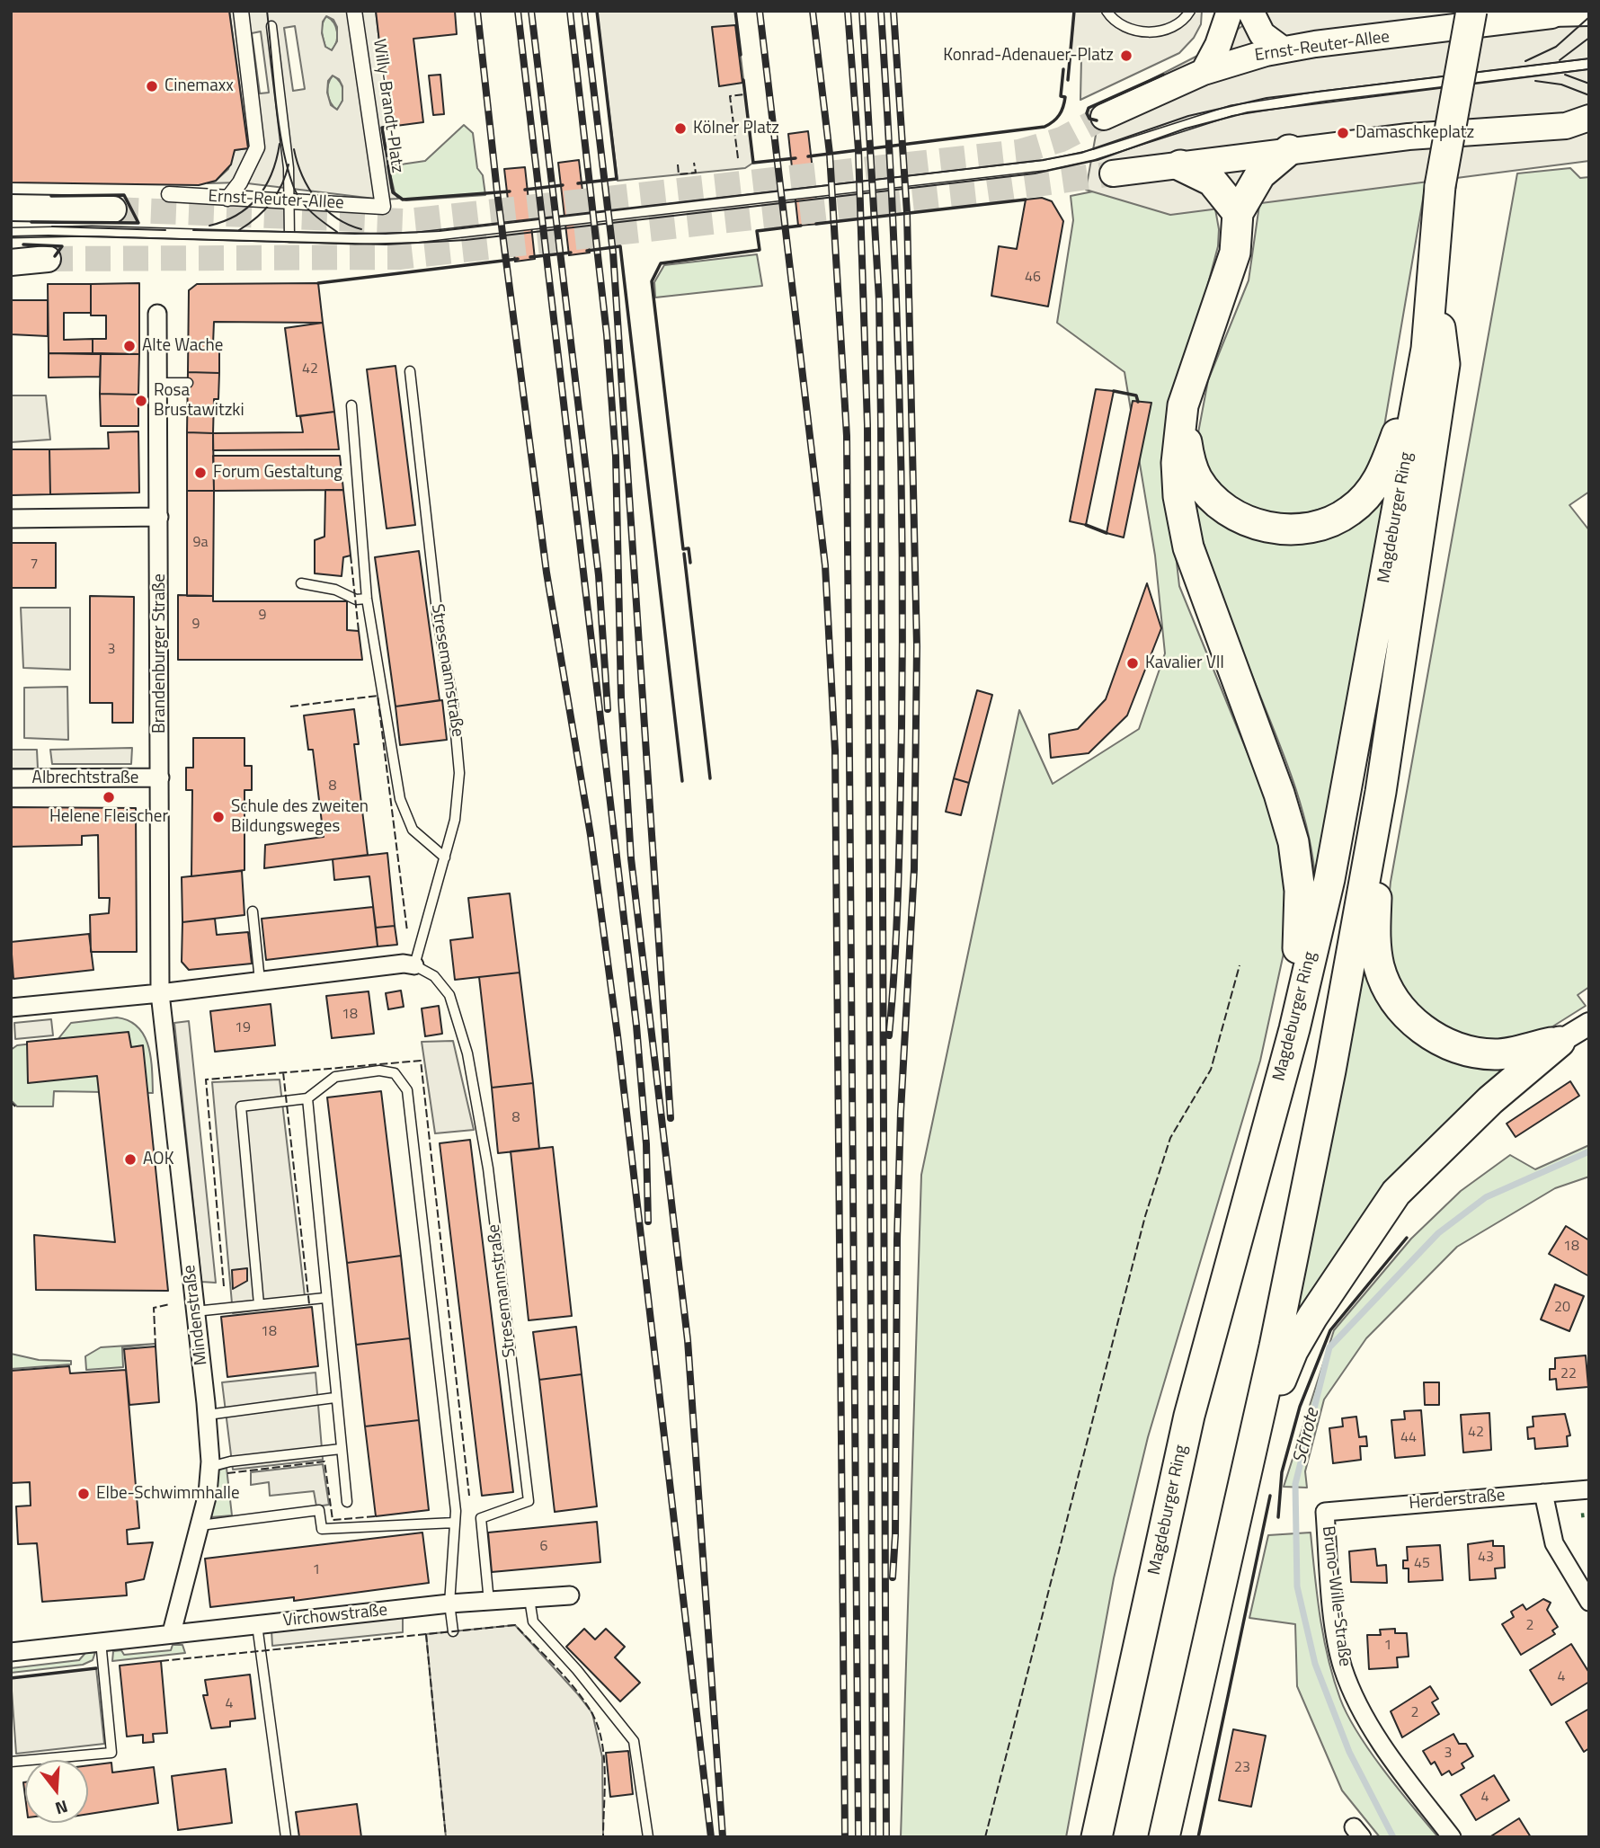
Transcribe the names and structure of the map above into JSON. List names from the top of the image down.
{
  "streets": {
    "highway": ["Magdeburger Ring"],
    "main road": ["Ernst-Reuter-Allee"],
    "street": [
      "Willy-Brandt-Platz",
      "Brandenburger Straße",
      "Albrechtstraße",
      "Mindenstraße",
      "Herderstraße",
      "Bruno-Wille-Straße",
      "Virchowstraße"
    ],
    "lane": ["Stresemannstraße"]
  },
  "crossings": [
    ["Ernst-Reuter-Allee", "Willy-Brandt-Platz"],
    ["Brandenburger Straße", "Albrechtstraße"],
    ["Brandenburger Straße", "Mindenstraße"],
    ["Stresemannstraße", "Virchowstraße"],
    ["Mindenstraße", "Virchowstraße"],
    ["Herderstraße", "Bruno-Wille-Straße"]
  ],
  "water": ["Schrote"],
  "places": [
    "Konrad-Adenauer-Platz",
    "Cinemaxx",
    "Kölner Platz",
    "Damaschkeplatz",
    "Alte Wache",
    "Rosa Brustawitzki",
    "Forum Gestaltung",
    "Kavalier VII",
    "Helene Fleischer",
    "Schule des zweiten Bildungsweges",
    "AOK",
    "Elbe-Schwimmhalle"
  ],
  "house_numbers": [
    "46",
    "42",
    "9a",
    "7",
    "9",
    "9",
    "3",
    "8",
    "18",
    "19",
    "8",
    "18",
    "20",
    "18",
    "22",
    "42",
    "44",
    "6",
    "43",
    "45",
    "1",
    "2",
    "1",
    "4",
    "4",
    "2",
    "3",
    "23",
    "4"
  ],
  "north": "bottom"
}
